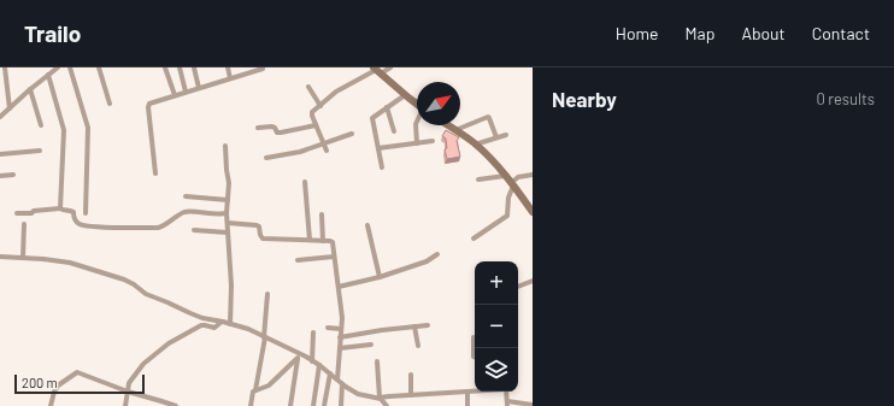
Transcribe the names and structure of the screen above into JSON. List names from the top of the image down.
{
  "scale_bar": "200 m",
  "north": "top right",
  "page": {
    "header": "Trailo",
    "nav": [
      "Home",
      "Map",
      "About",
      "Contact"
    ],
    "heading": ["Nearby", "0 results"],
    "map_buttons": ["+", "−"],
    "scale": "200 m"
  }
}
